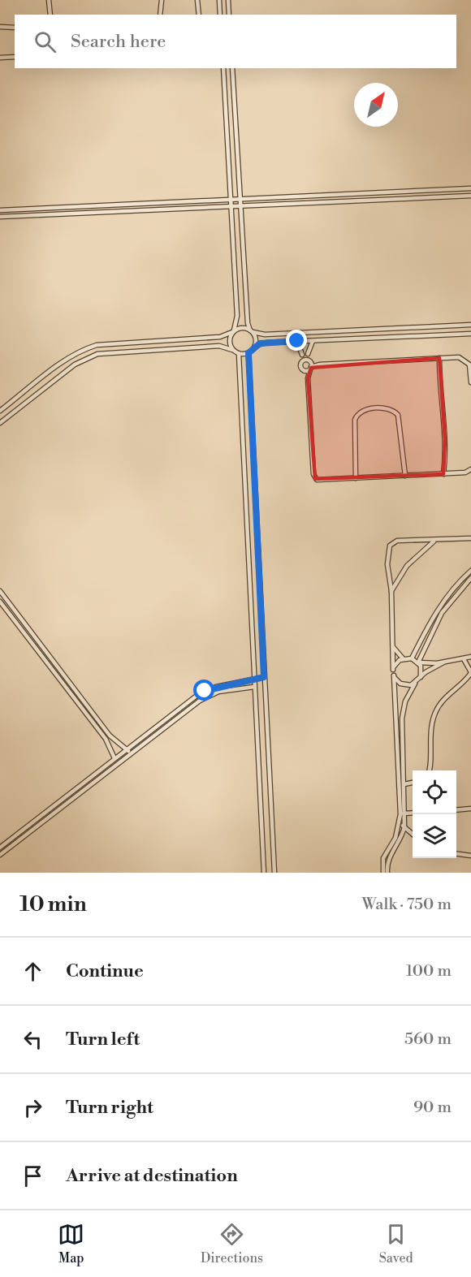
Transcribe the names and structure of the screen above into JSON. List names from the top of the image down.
{
  "north": "top right",
  "page": {
    "search": "Search here",
    "heading": ["10 min", "Walk · 750 m"],
    "list": [
      ["Continue", "100 m"],
      ["Turn left", "560 m"],
      ["Turn right", "90 m"],
      "Arrive at destination"
    ],
    "nav": ["Map", "Directions", "Saved"]
  }
}
